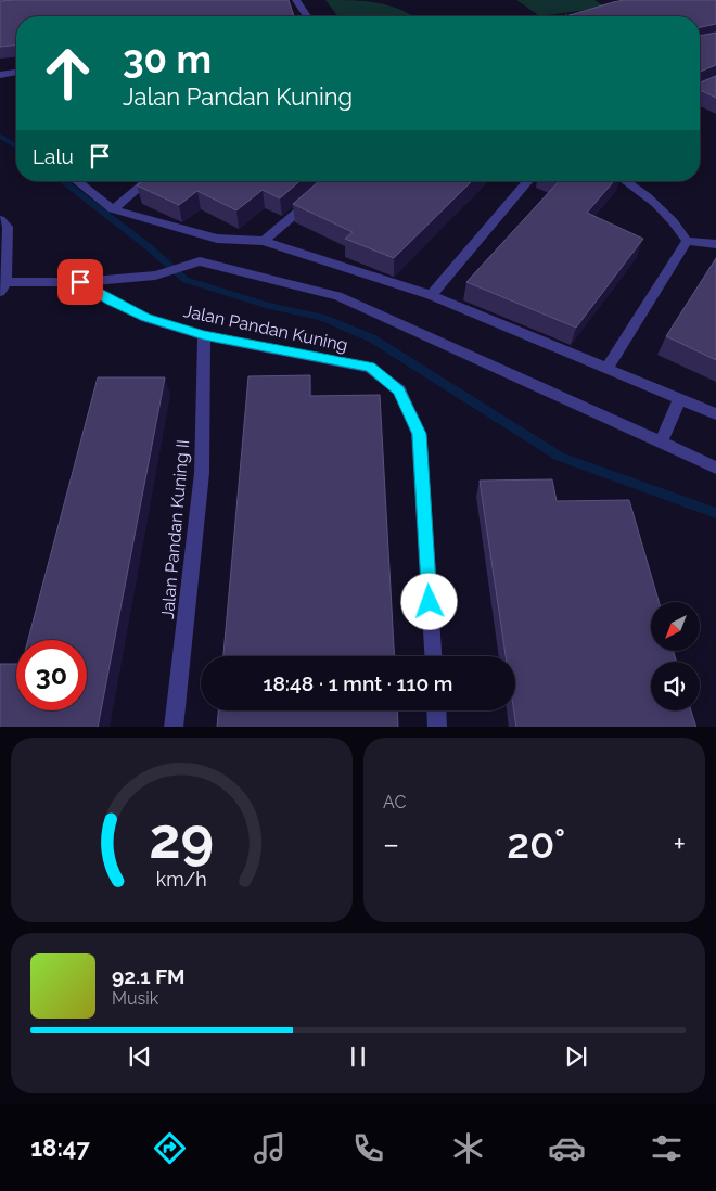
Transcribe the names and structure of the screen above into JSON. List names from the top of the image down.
{
  "streets": {
    "street": ["Jalan Pandan Kuning", "Jalan Pandan Kuning II"]
  },
  "crossings": [
    ["Jalan Pandan Kuning", "Jalan Pandan Kuning II"]
  ],
  "north": "bottom left",
  "page": {
    "turn": ["30 m", "Jalan Pandan Kuning"],
    "then": "Lalu",
    "limit": "30",
    "trip": "18:48 · 1 mnt · 110 m",
    "tile": "AC",
    "heat": ["−", "20°", "+"],
    "song": ["92.1 FM", "Musik"],
    "tabs": "18:47",
    "gauge": ["29", "km/h"]
  }
}
